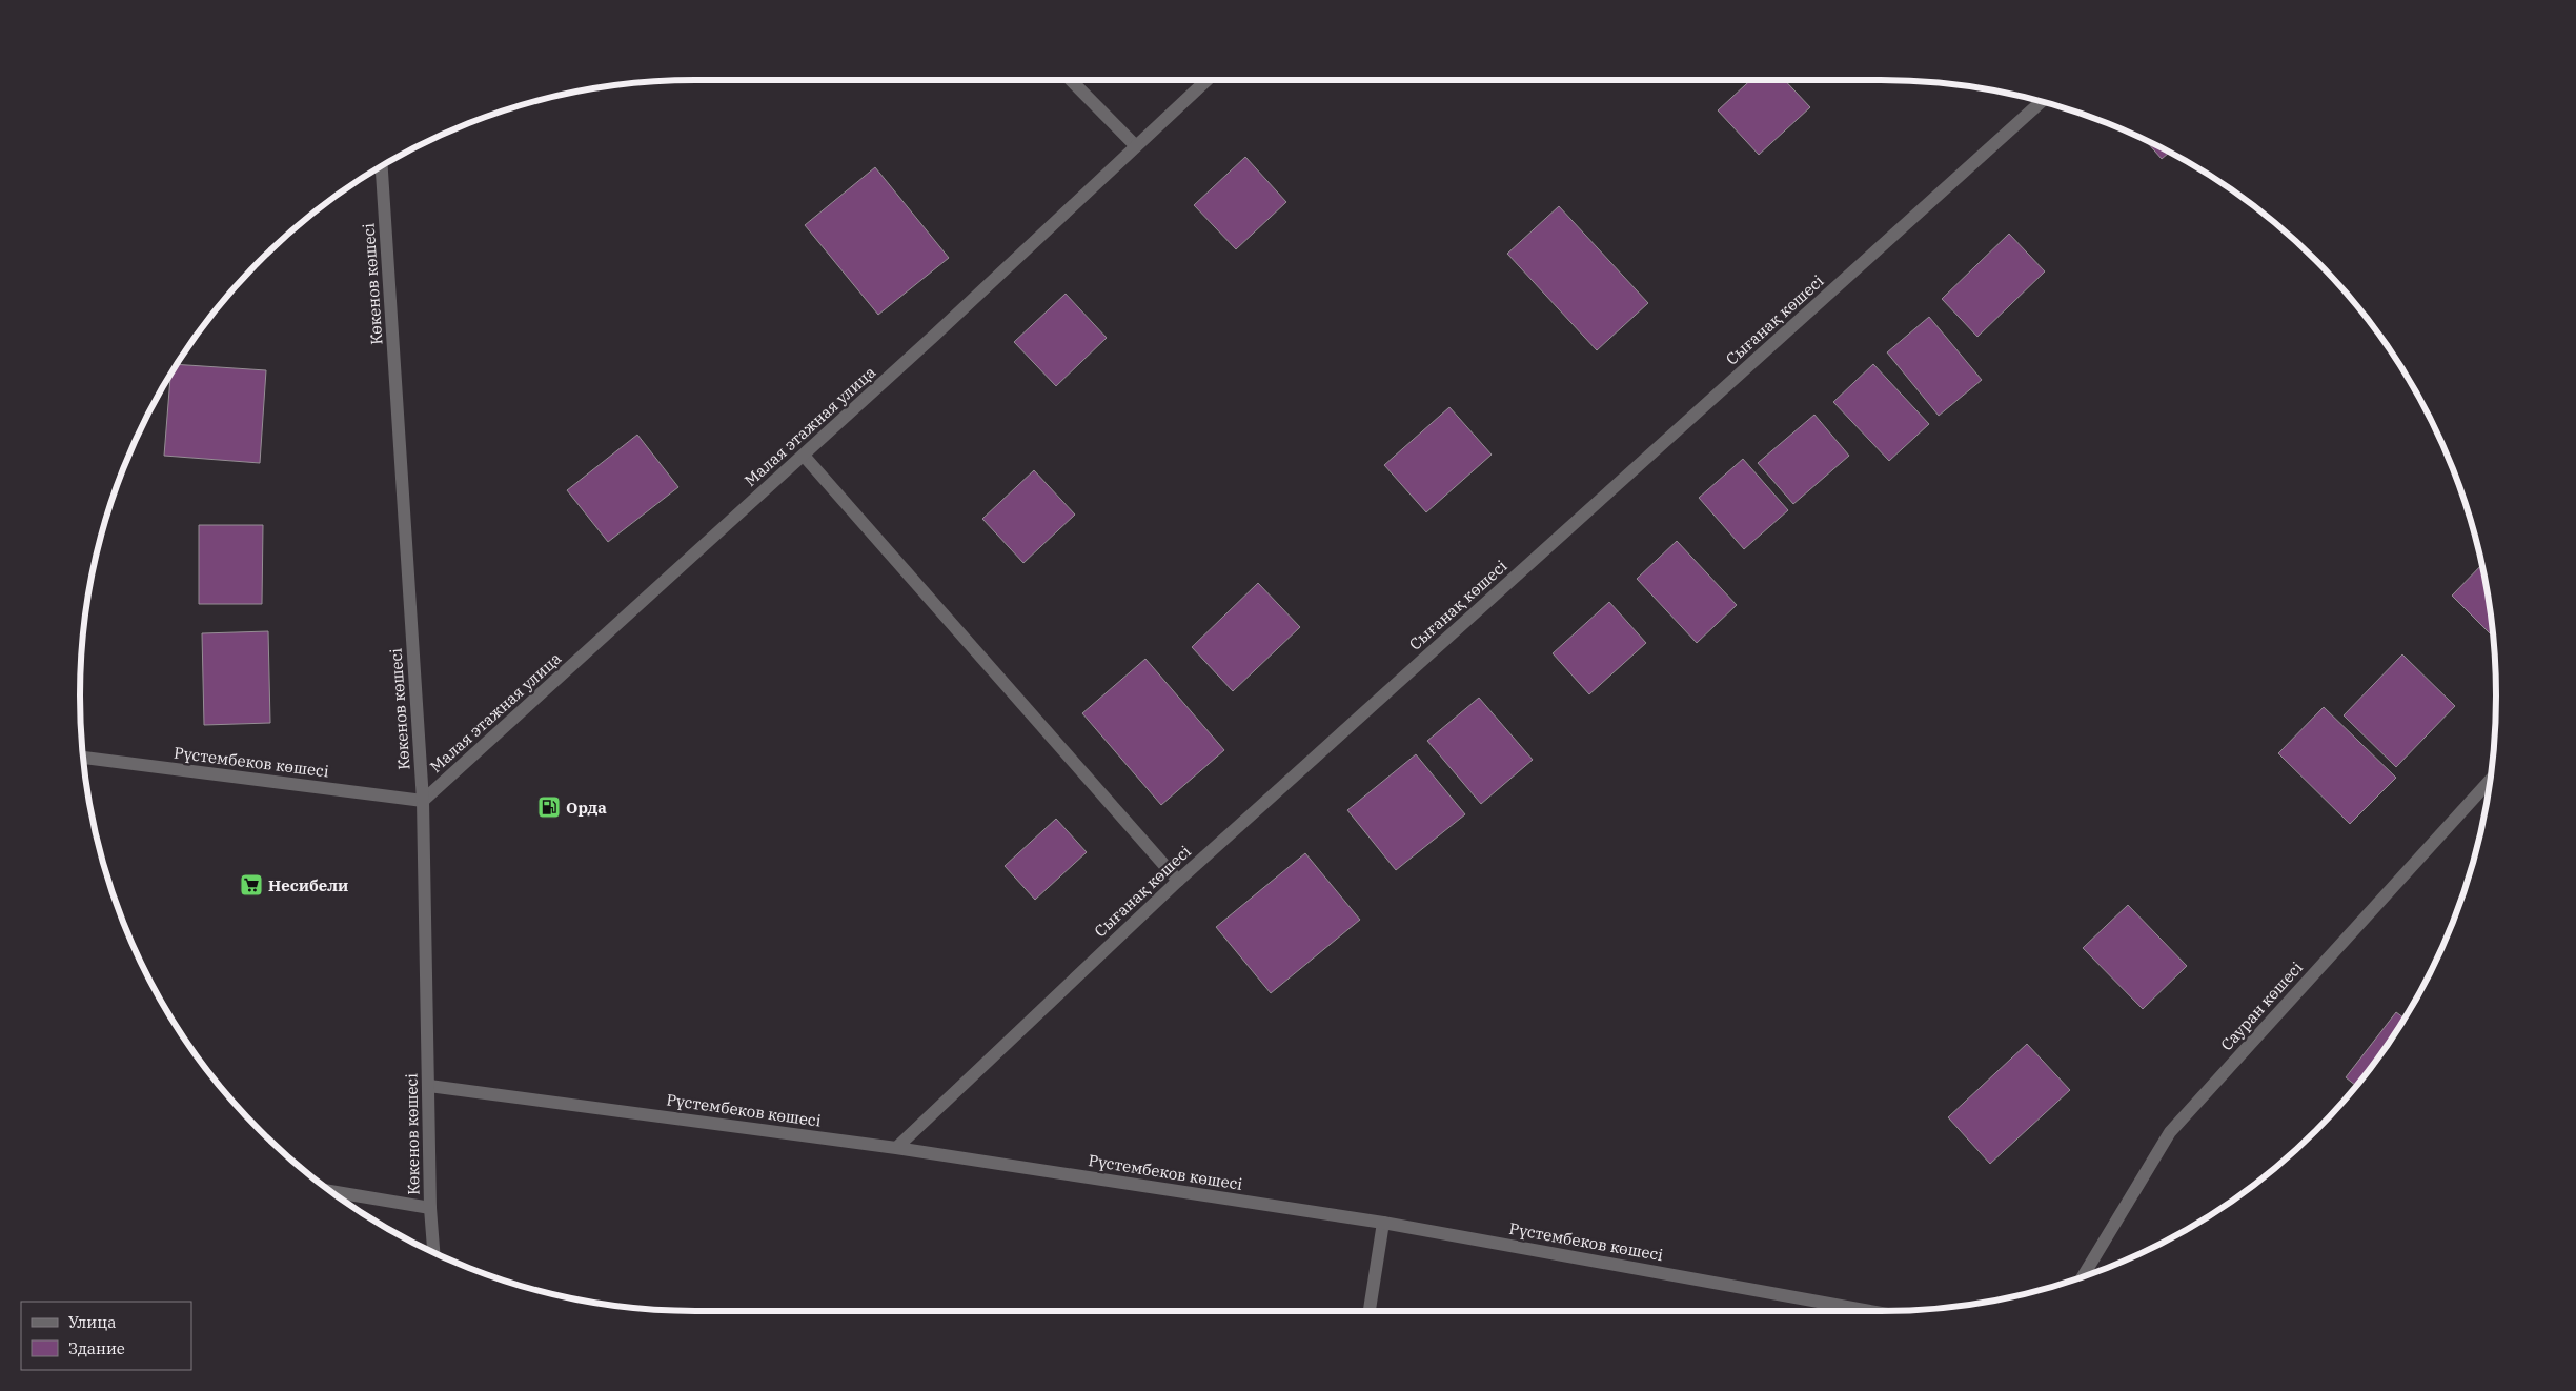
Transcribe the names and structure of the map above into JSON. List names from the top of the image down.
{
  "streets": {
    "street": [
      "Көкенов көшесі",
      "Сығанақ көшесі",
      "Малая этажная улица",
      "Рүстембеков көшесі",
      "Сауран көшесі"
    ]
  },
  "crossings": [
    ["Көкенов көшесі", "Малая этажная улица"],
    ["Көкенов көшесі", "Рүстембеков көшесі"],
    ["Сығанақ көшесі", "Рүстембеков көшесі"],
    ["Малая этажная улица", "Рүстембеков көшесі"]
  ],
  "places": {
    "fuel station": ["Орда"],
    "supermarket": ["Несибели"]
  },
  "legend": ["Улица", "Здание"]
}
